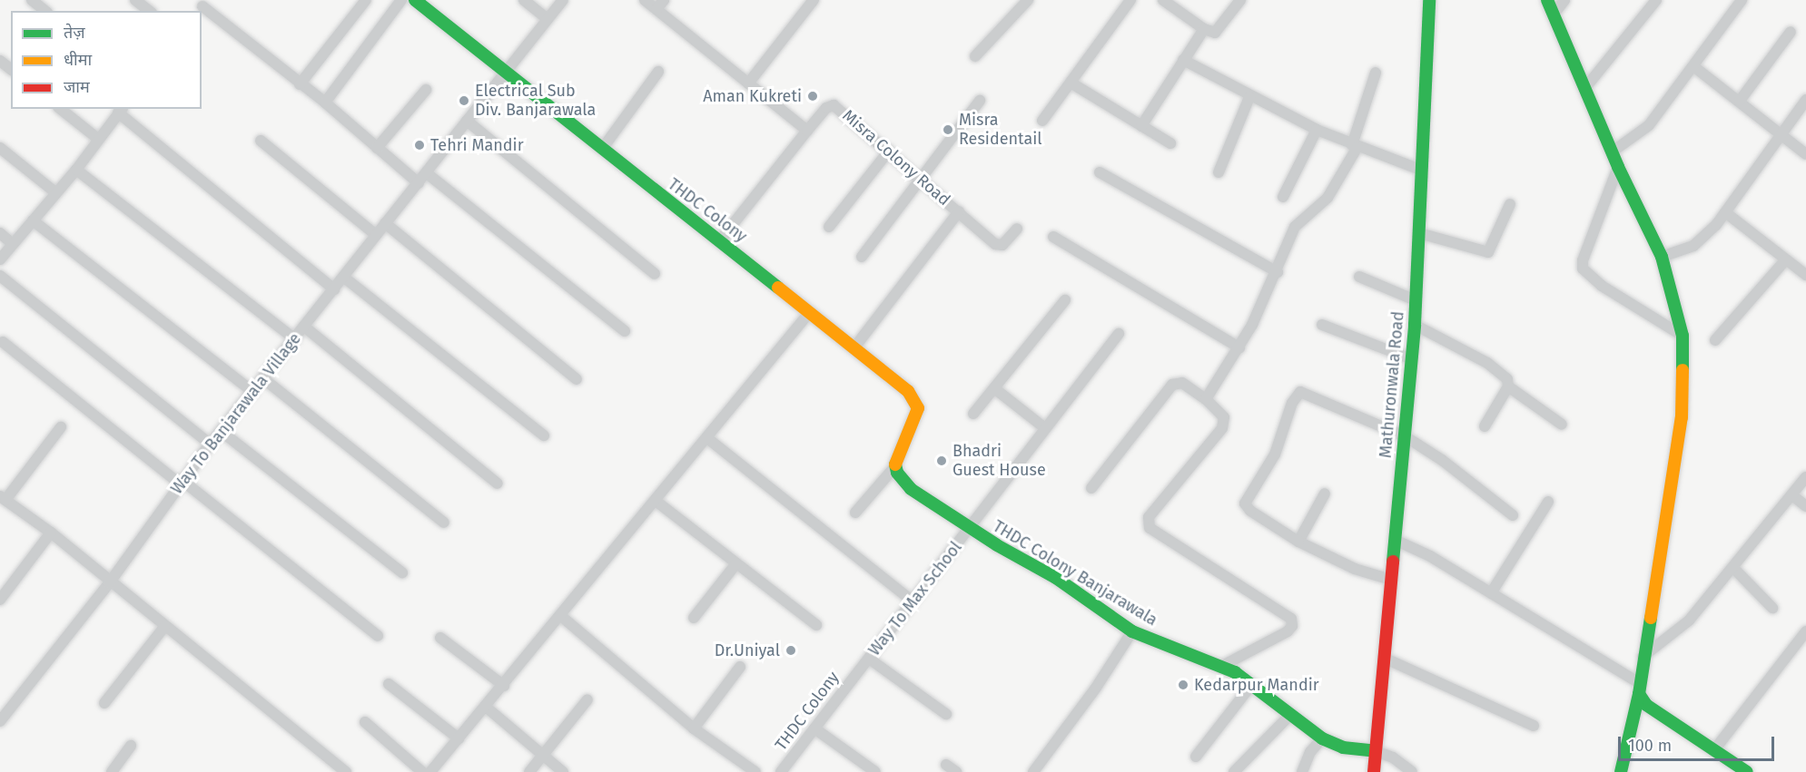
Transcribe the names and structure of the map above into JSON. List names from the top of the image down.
{
  "streets": {
    "street": [
      "Misra Colony Road",
      "THDC Colony",
      "Mathuronwala Road",
      "Way To Banjarawala Village",
      "THDC Colony Banjarawala",
      "Way To Max School"
    ]
  },
  "crossings": [
    ["Misra Colony Road", "THDC Colony"],
    ["THDC Colony", "Way To Banjarawala Village"],
    ["THDC Colony", "THDC Colony Banjarawala"],
    ["THDC Colony", "Way To Max School"],
    ["Mathuronwala Road", "THDC Colony Banjarawala"],
    ["THDC Colony Banjarawala", "Way To Max School"]
  ],
  "places": [
    "Aman Kukreti",
    "Electrical Sub Div. Banjarawala",
    "Misra Residentail",
    "Tehri Mandir",
    "Bhadri Guest House",
    "Dr.Uniyal",
    "Kedarpur Mandir"
  ],
  "legend": ["तेज़", "धीमा", "जाम"],
  "scale_bar": "100 m"
}
